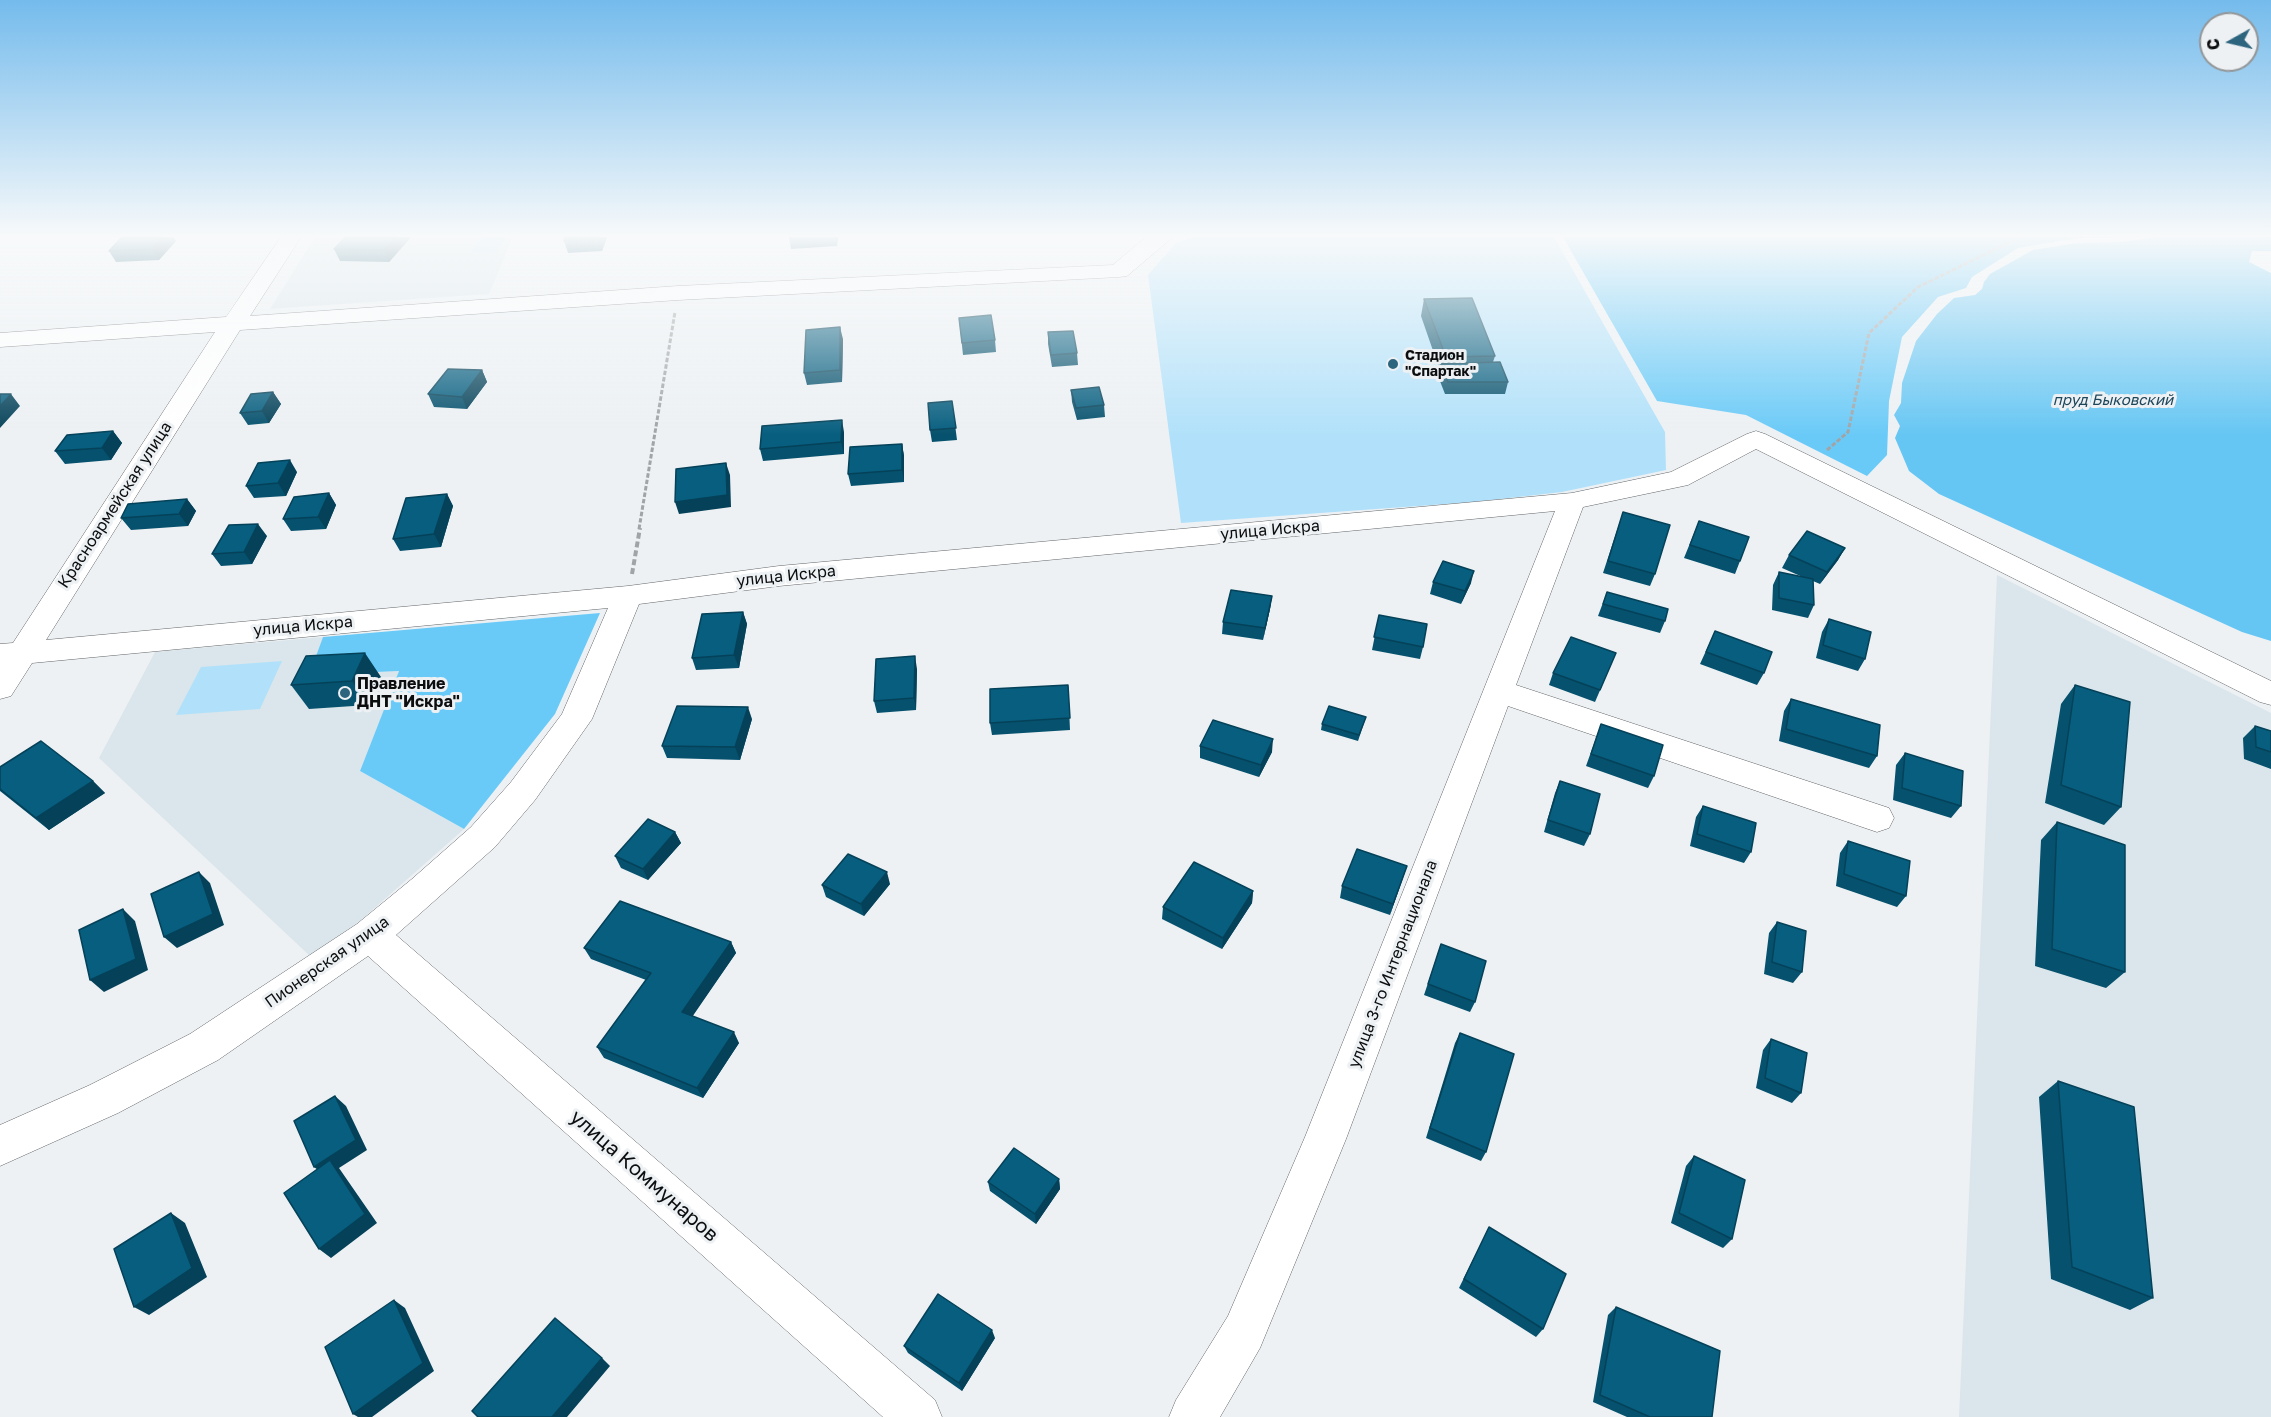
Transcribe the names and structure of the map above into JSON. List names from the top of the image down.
{
  "streets": {
    "street": [
      "Красноармейская улица",
      "улица Искра",
      "Пионерская улица",
      "улица 3-го Интернационала",
      "улица Коммунаров"
    ]
  },
  "crossings": [
    ["Красноармейская улица", "улица Искра"],
    ["улица Искра", "Пионерская улица"],
    ["улица Искра", "улица 3-го Интернационала"],
    ["Пионерская улица", "улица Коммунаров"]
  ],
  "water": ["пруд Быковский"],
  "places": ["Стадион \"Спартак\"", "Правление ДНТ \"Искра\""],
  "north": "left"
}
